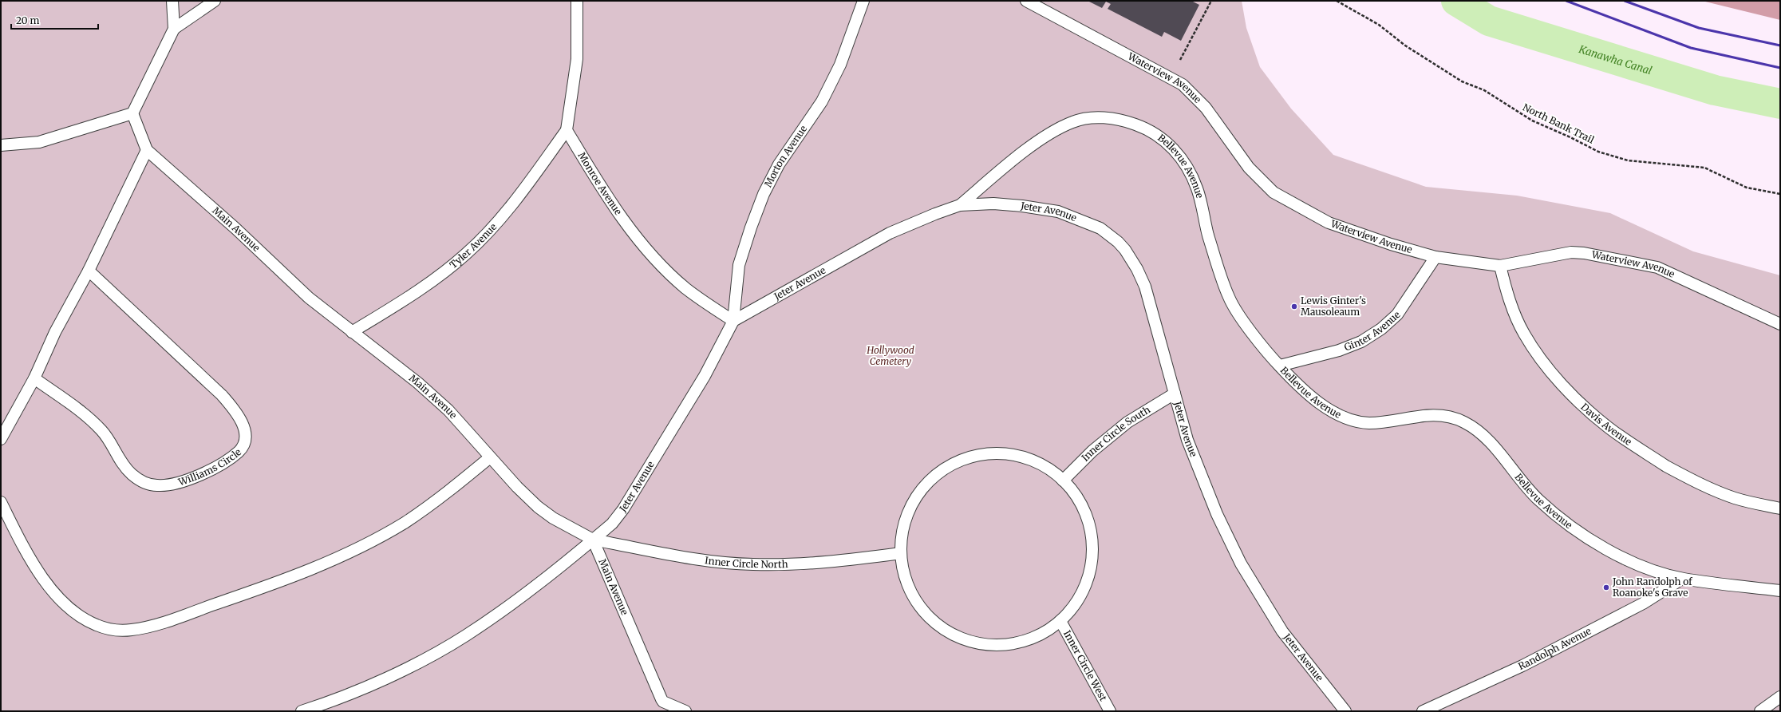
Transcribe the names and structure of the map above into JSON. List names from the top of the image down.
{
  "streets": {
    "lane": [
      "Waterview Avenue",
      "Morton Avenue",
      "Bellevue Avenue",
      "Monroe Avenue",
      "Jeter Avenue",
      "Main Avenue",
      "Tyler Avenue",
      "Ginter Avenue",
      "Davis Avenue",
      "Inner Circle South",
      "Williams Circle",
      "Inner Circle North",
      "Randolph Avenue",
      "Inner Circle West"
    ],
    "path": ["North Bank Trail"]
  },
  "crossings": [
    ["Waterview Avenue", "Ginter Avenue"],
    ["Waterview Avenue", "Davis Avenue"],
    ["Morton Avenue", "Monroe Avenue"],
    ["Morton Avenue", "Jeter Avenue"],
    ["Bellevue Avenue", "Jeter Avenue"],
    ["Bellevue Avenue", "Ginter Avenue"],
    ["Bellevue Avenue", "Randolph Avenue"],
    ["Monroe Avenue", "Jeter Avenue"],
    ["Monroe Avenue", "Tyler Avenue"],
    ["Jeter Avenue", "Main Avenue"],
    ["Jeter Avenue", "Inner Circle South"],
    ["Jeter Avenue", "Inner Circle North"],
    ["Main Avenue", "Tyler Avenue"],
    ["Main Avenue", "Inner Circle North"]
  ],
  "water": ["Kanawha Canal"],
  "parks": ["Hollywood Cemetery"],
  "places": ["Lewis Ginter's Mausoleaum", "John Randolph of Roanoke's Grave"],
  "scale_bar": "20 m"
}
